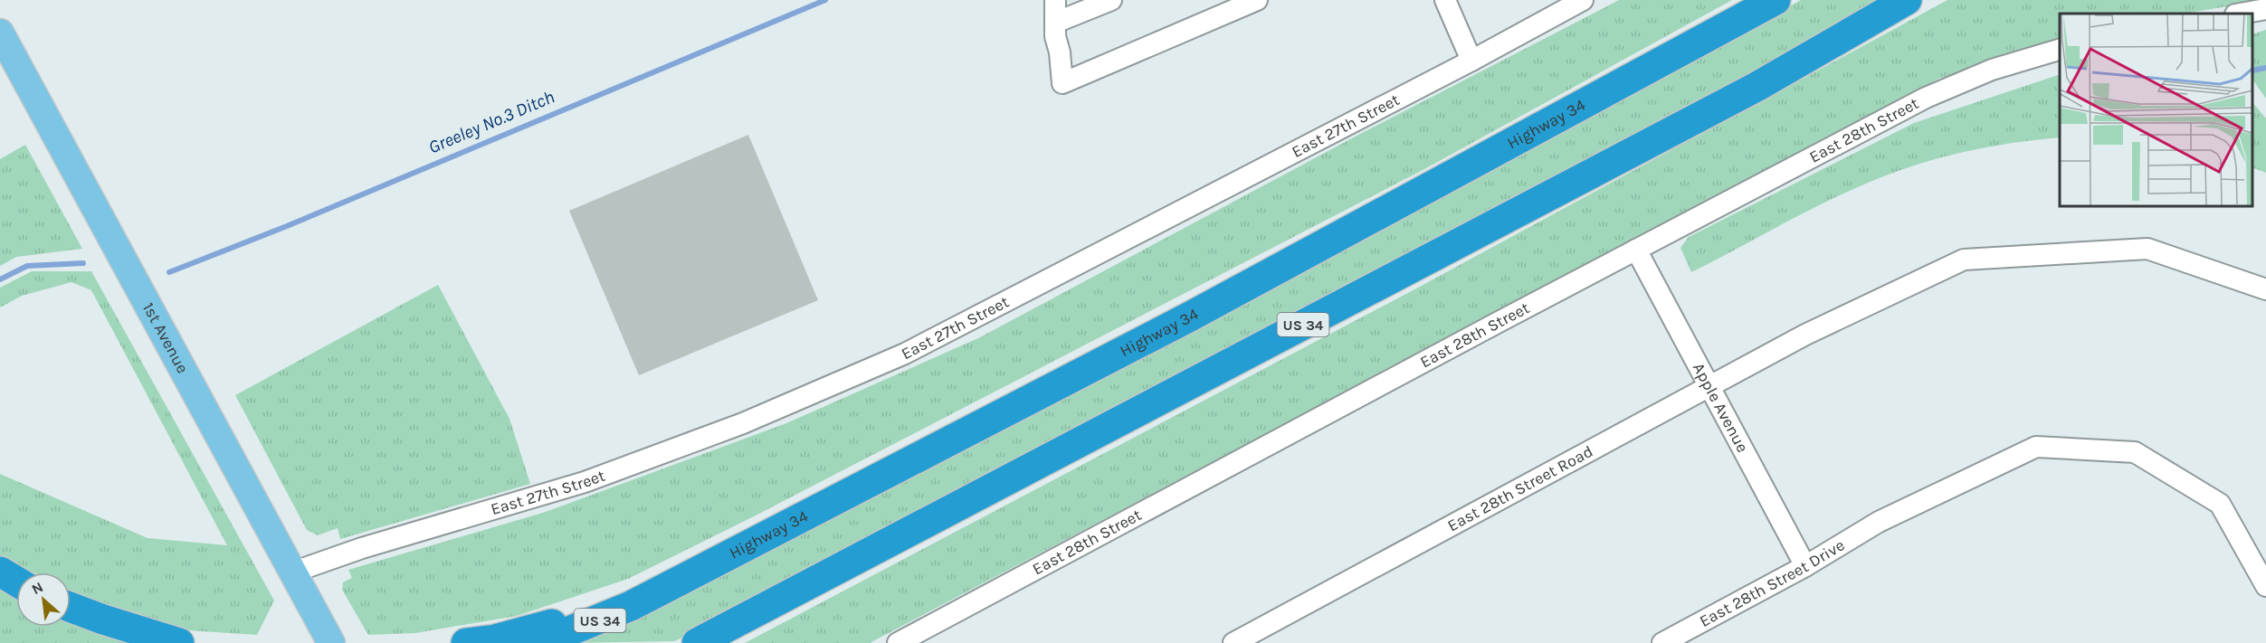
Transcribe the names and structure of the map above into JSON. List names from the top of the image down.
{
  "streets": {
    "highway": ["Highway 34", "US 34"],
    "main road": ["1st Avenue"],
    "street": [
      "East 27th Street",
      "East 28th Street",
      "Apple Avenue",
      "East 28th Street Road",
      "East 28th Street Drive"
    ]
  },
  "crossings": [
    ["East 27th Street", "1st Avenue"],
    ["East 28th Street", "Apple Avenue"],
    ["Apple Avenue", "East 28th Street Road"],
    ["Apple Avenue", "East 28th Street Drive"]
  ],
  "water": ["Greeley No.3 Ditch"],
  "north": "top left"
}
